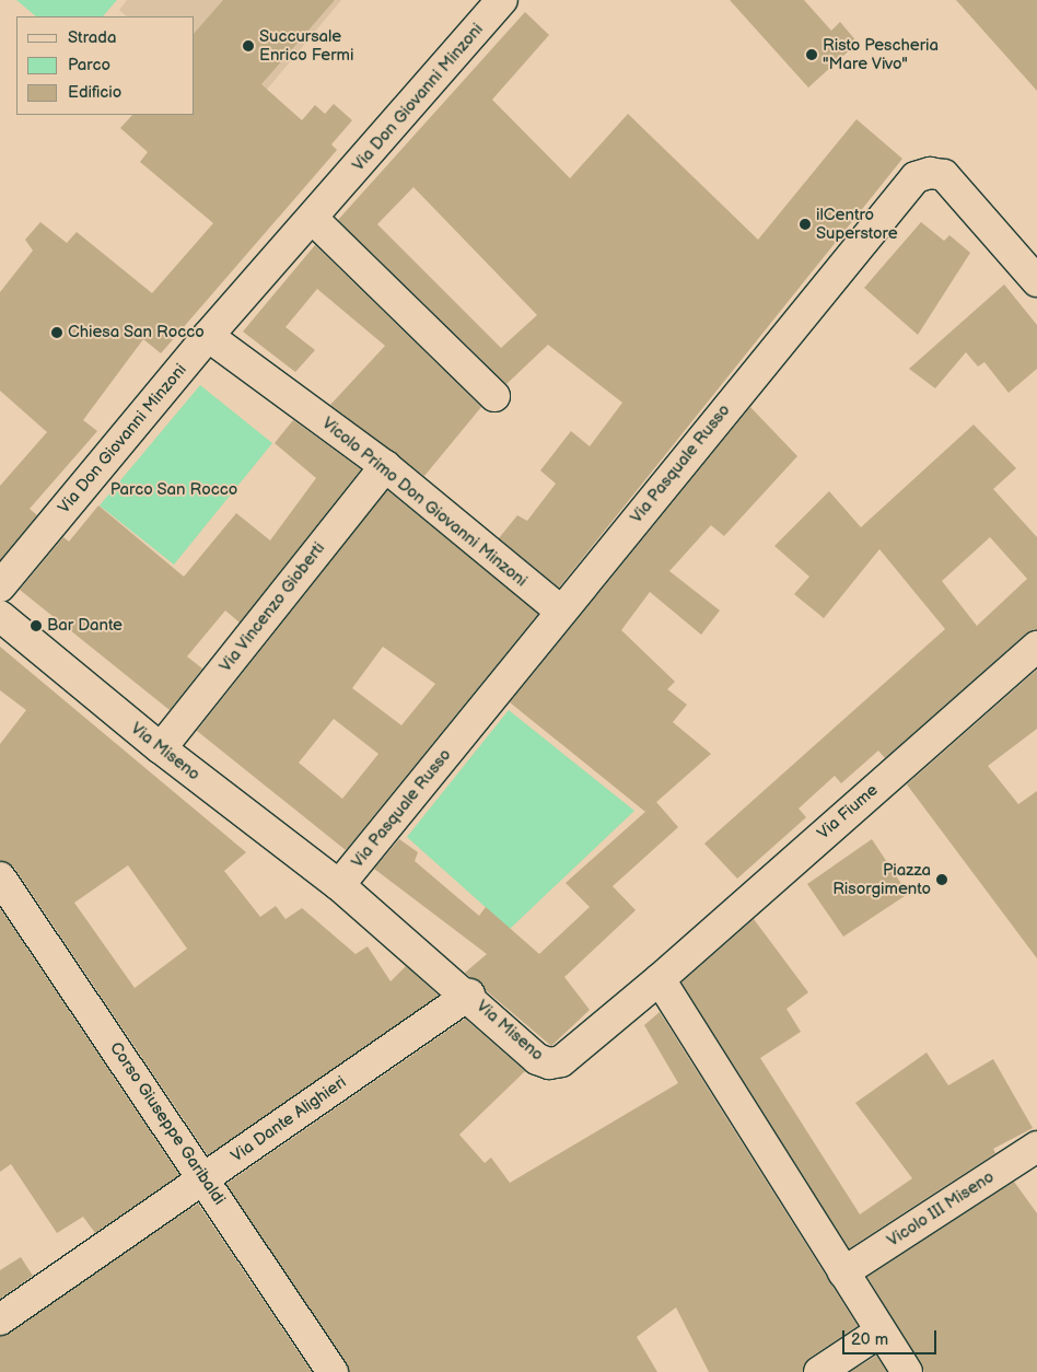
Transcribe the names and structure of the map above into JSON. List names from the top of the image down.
{
  "streets": {
    "street": [
      "Via Don Giovanni Minzoni",
      "Via Pasquale Russo",
      "Vicolo Primo Don Giovanni Minzoni",
      "Via Vincenzo Gioberti",
      "Via Miseno",
      "Via Fiume",
      "Via Dante Alighieri",
      "Corso Giuseppe Garibaldi",
      "Vicolo III Miseno"
    ]
  },
  "crossings": [
    ["Via Don Giovanni Minzoni", "Vicolo Primo Don Giovanni Minzoni"],
    ["Via Pasquale Russo", "Vicolo Primo Don Giovanni Minzoni"],
    ["Via Pasquale Russo", "Via Miseno"],
    ["Vicolo Primo Don Giovanni Minzoni", "Via Vincenzo Gioberti"],
    ["Via Vincenzo Gioberti", "Via Miseno"],
    ["Via Miseno", "Via Fiume"],
    ["Via Miseno", "Via Dante Alighieri"],
    ["Via Dante Alighieri", "Corso Giuseppe Garibaldi"]
  ],
  "parks": ["Parco San Rocco"],
  "places": [
    "Succursale Enrico Fermi",
    "Risto Pescheria \"Mare Vivo\"",
    "ilCentro Superstore",
    "Chiesa San Rocco",
    "Bar Dante",
    "Piazza Risorgimento"
  ],
  "legend": ["Strada", "Parco", "Edificio"],
  "scale_bar": "20 m"
}
